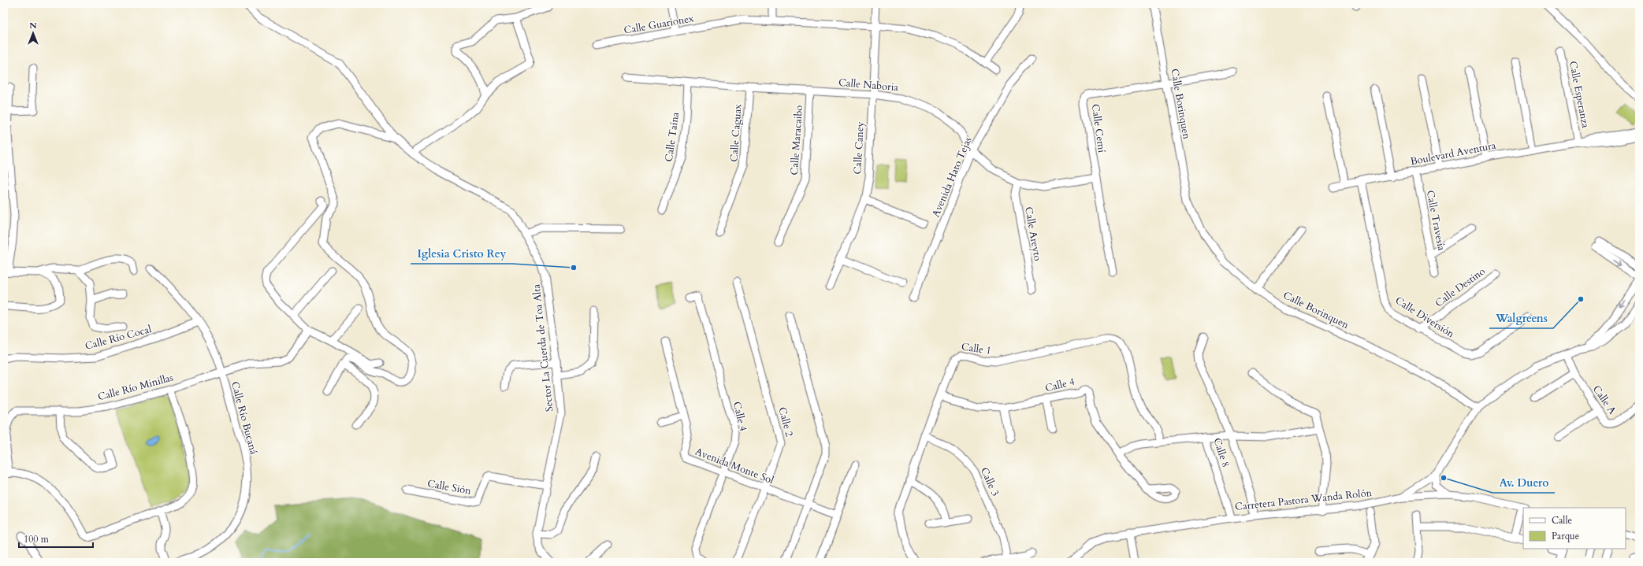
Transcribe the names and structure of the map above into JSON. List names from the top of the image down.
{
  "streets": {
    "street": [
      "Calle Guarionex",
      "Calle Naboria",
      "Calle Esperanza",
      "Calle Borinquen",
      "Calle Cemí",
      "Calle Caguax",
      "Calle Taína",
      "Calle Maracaibo",
      "Calle Caney",
      "Boulevard Aventura",
      "Avenida Hato Tejas",
      "Calle Travesía",
      "Calle Areyto",
      "Calle Destino",
      "Calle Diversión",
      "Calle Río Cocal",
      "Sector La Cuerda de Toa Alta",
      "Calle 1",
      "Calle 4",
      "Calle Río Minillas",
      "Calle A",
      "Calle Río Bucaná",
      "Calle 2",
      "Calle 8",
      "Avenida Monte Sol",
      "Calle 3",
      "Calle Sión",
      "Carretera Pastora Wanda Rolón"
    ]
  },
  "crossings": [
    ["Calle Guarionex", "Calle Caney"],
    ["Calle Naboria", "Calle Cemí"],
    ["Calle Naboria", "Calle Caguax"],
    ["Calle Naboria", "Calle Taína"],
    ["Calle Naboria", "Calle Maracaibo"],
    ["Calle Naboria", "Calle Caney"],
    ["Calle Naboria", "Avenida Hato Tejas"],
    ["Calle Naboria", "Calle Areyto"],
    ["Calle Esperanza", "Boulevard Aventura"],
    ["Calle Borinquen", "Calle Cemí"],
    ["Calle Borinquen", "Carretera Pastora Wanda Rolón"],
    ["Boulevard Aventura", "Calle Travesía"],
    ["Boulevard Aventura", "Calle Diversión"],
    ["Calle Destino", "Calle Diversión"],
    ["Calle Río Cocal", "Calle Río Bucaná"],
    ["Sector La Cuerda de Toa Alta", "Calle Sión"],
    ["Calle 1", "Calle 4"],
    ["Calle 1", "Calle 8"],
    ["Calle 1", "Calle 3"],
    ["Calle 4", "Calle 8"],
    ["Calle 4", "Avenida Monte Sol"],
    ["Calle Río Minillas", "Calle Río Bucaná"],
    ["Calle A", "Carretera Pastora Wanda Rolón"],
    ["Calle 2", "Avenida Monte Sol"],
    ["Calle 8", "Carretera Pastora Wanda Rolón"]
  ],
  "places": ["Iglesia Cristo Rey", "Walgreens", "Av. Duero"],
  "legend": ["Calle", "Parque"],
  "scale_bar": "100 m",
  "north": "top"
}
